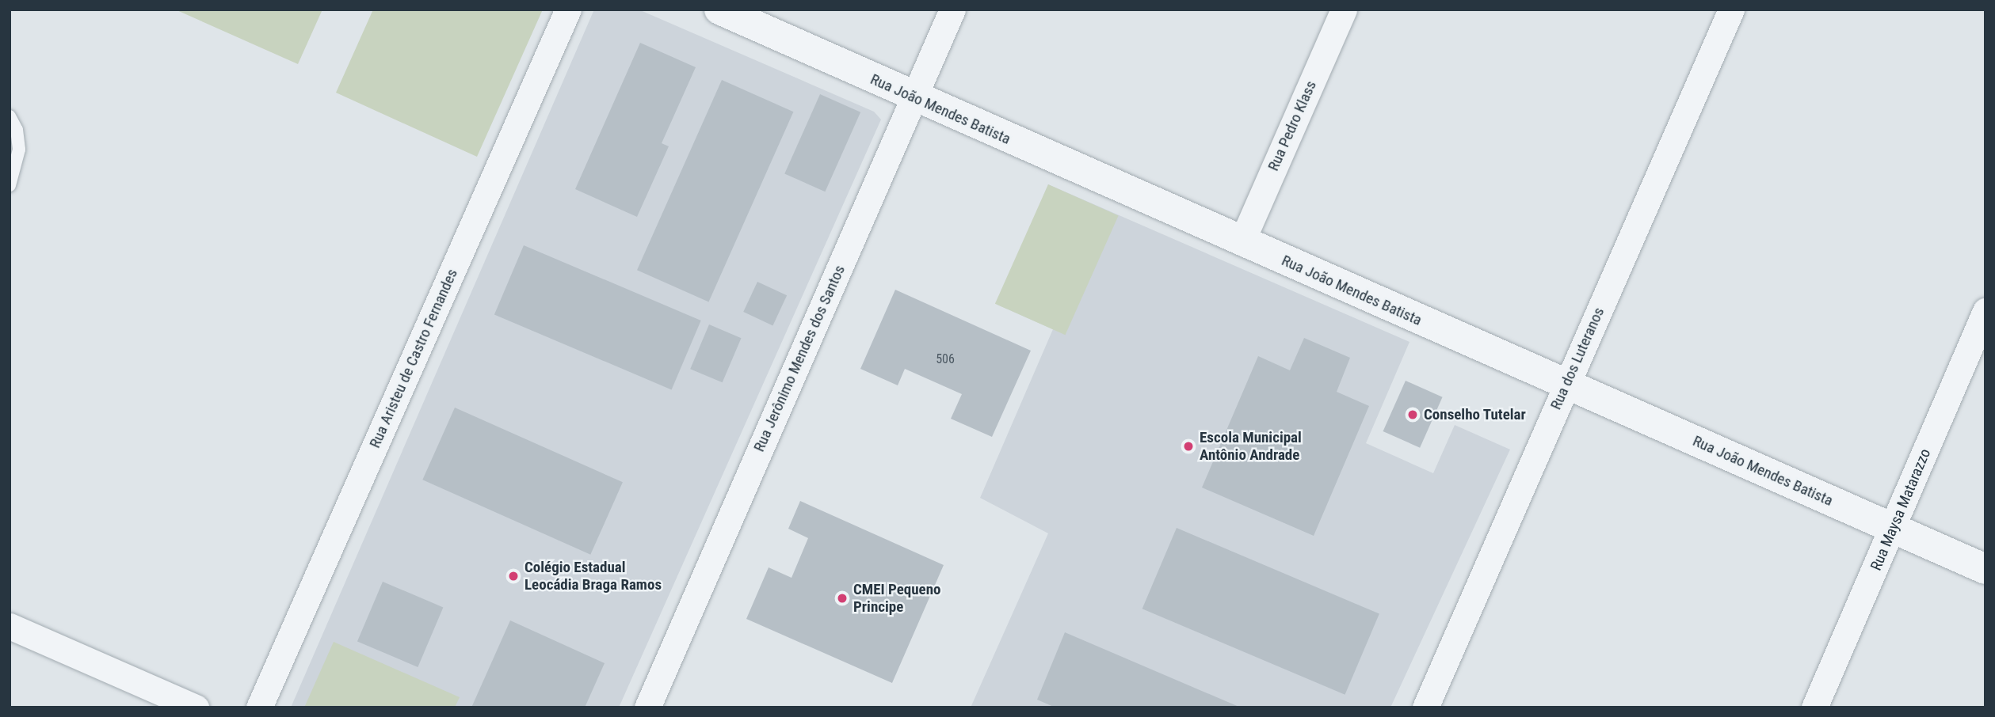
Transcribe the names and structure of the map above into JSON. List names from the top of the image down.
{
  "streets": {
    "street": [
      "Rua João Mendes Batista",
      "Rua Pedro Klass",
      "Rua Aristeu de Castro Fernandes",
      "Rua Jerônimo Mendes dos Santos",
      "Rua dos Luteranos",
      "Rua Maysa Matarazzo"
    ]
  },
  "crossings": [
    ["Rua João Mendes Batista", "Rua Pedro Klass"],
    ["Rua João Mendes Batista", "Rua Jerônimo Mendes dos Santos"],
    ["Rua João Mendes Batista", "Rua dos Luteranos"],
    ["Rua João Mendes Batista", "Rua Maysa Matarazzo"]
  ],
  "places": [
    "Conselho Tutelar",
    "Escola Municipal Antônio Andrade",
    "Colégio Estadual Leocádia Braga Ramos",
    "CMEI Pequeno Principe"
  ],
  "house_numbers": ["506"]
}
